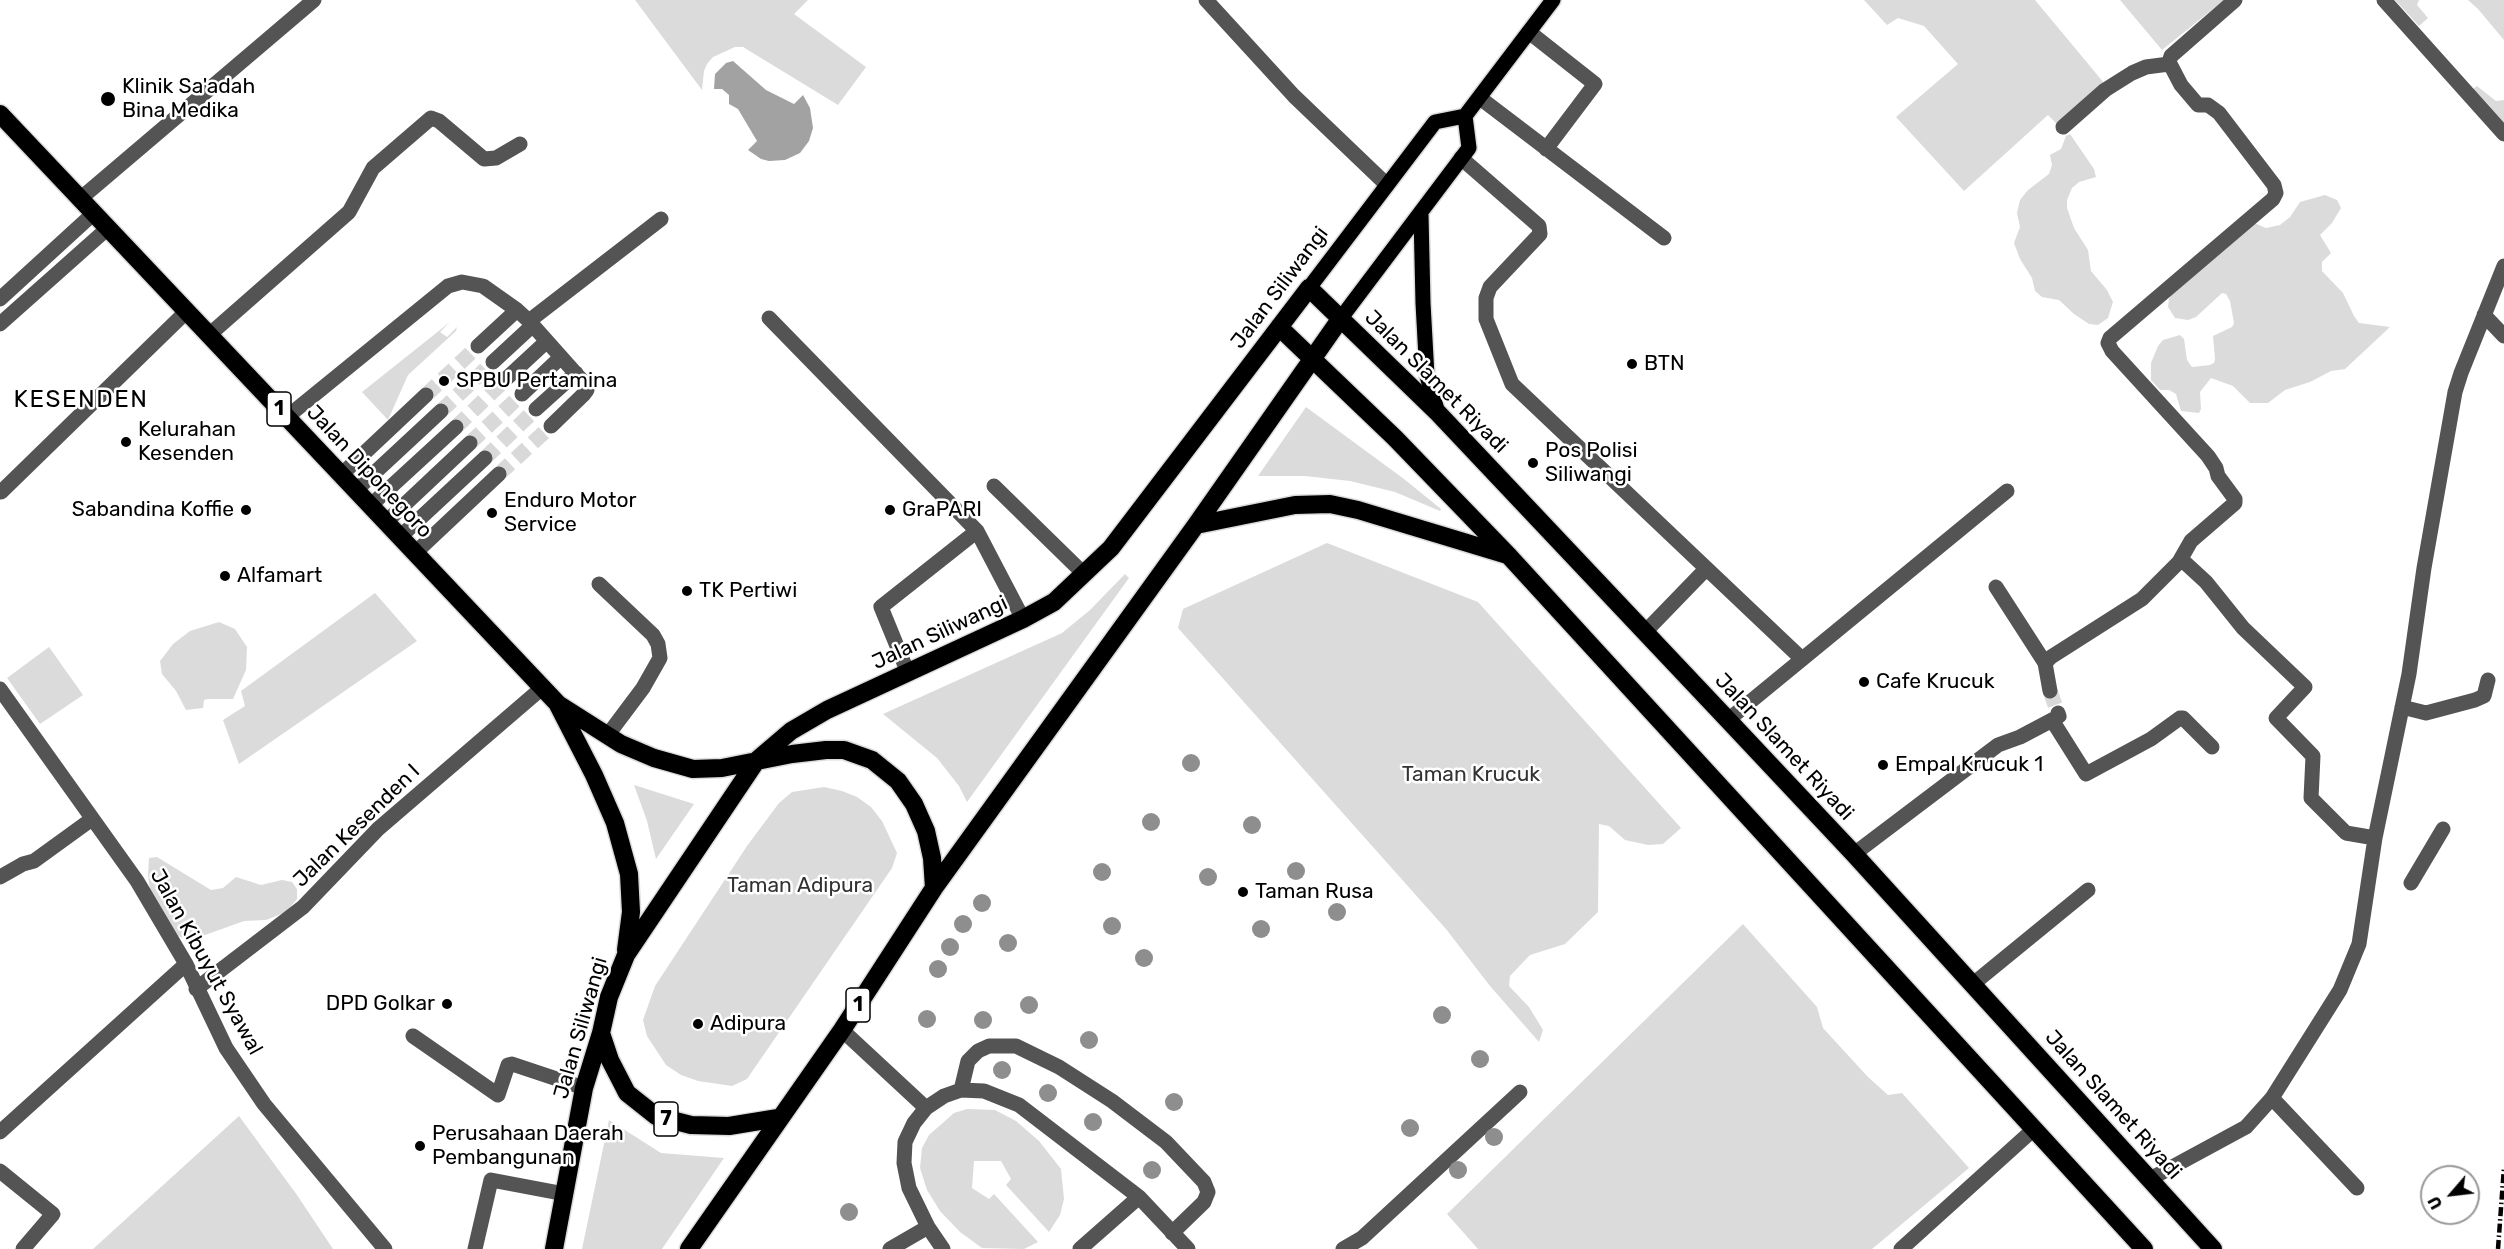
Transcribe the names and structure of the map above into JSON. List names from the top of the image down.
{
  "streets": {
    "highway": [
      "Jalan Siliwangi",
      "Jalan Slamet Riyadi",
      "1",
      "Jalan Diponegoro",
      "7"
    ],
    "street": ["Jalan Kesenden I", "Jalan Kibuyut Syawal"]
  },
  "crossings": [
    ["Jalan Siliwangi", "Jalan Slamet Riyadi"],
    ["Jalan Siliwangi", "1"],
    ["Jalan Siliwangi", "7"],
    ["1", "Jalan Diponegoro"],
    ["1", "7"],
    ["Jalan Diponegoro", "Jalan Kesenden I"],
    ["Jalan Kesenden I", "Jalan Kibuyut Syawal"]
  ],
  "districts": ["KESENDEN"],
  "parks": ["Taman Krucuk", "Taman Adipura"],
  "places": [
    "Klinik Sa'adah Bina Medika",
    "BTN",
    "SPBU Pertamina",
    "Kelurahan Kesenden",
    "Pos Polisi Siliwangi",
    "Sabandina Koffie",
    "GraPARI",
    "Enduro Motor Service",
    "Alfamart",
    "TK Pertiwi",
    "Cafe Krucuk",
    "Empal Krucuk 1",
    "Taman Rusa",
    "DPD Golkar",
    "Adipura",
    "Perusahaan Daerah Pembangunan"
  ],
  "north": "bottom left"
}
